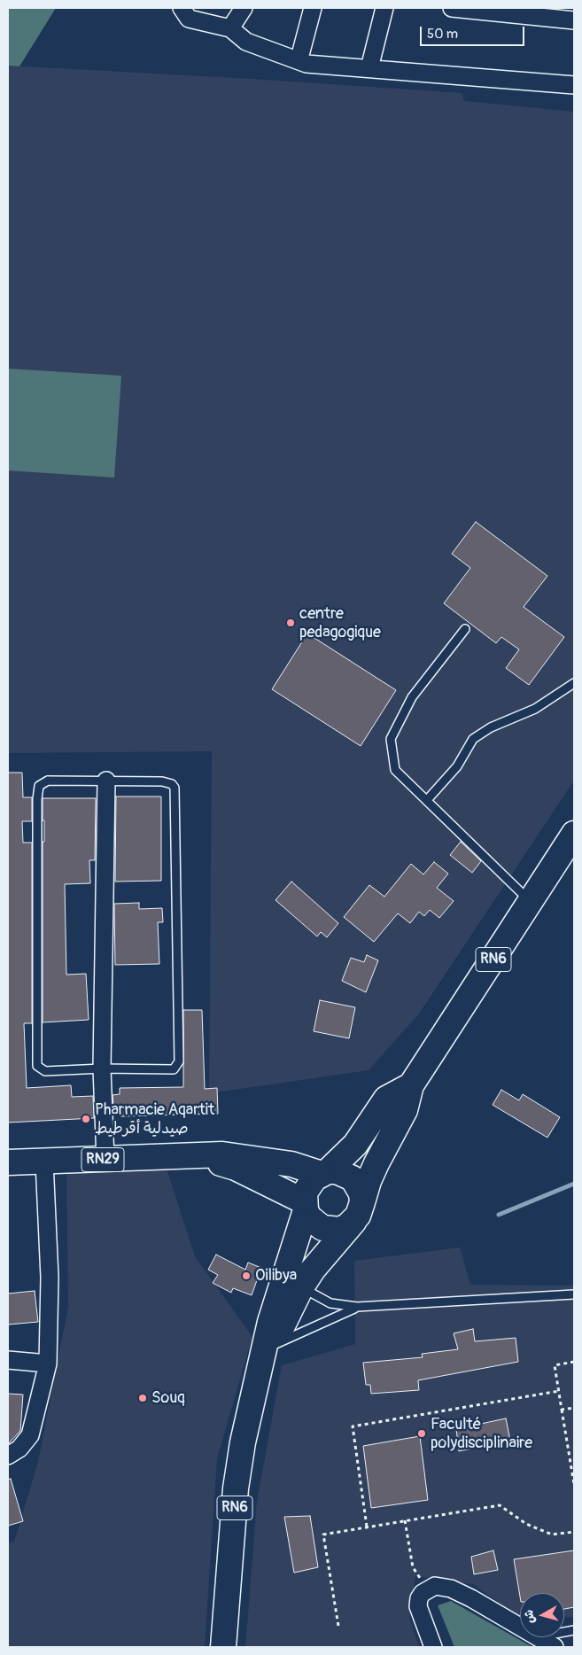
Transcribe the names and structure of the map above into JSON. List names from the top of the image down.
{
  "streets": {
    "main road": ["RN6", "RN29"]
  },
  "crossings": [
    ["RN6", "RN29"]
  ],
  "places": [
    "centre pedagogique",
    "Pharmacie Aqartit صيدلية أقرطيط",
    "Oilibya",
    "Souq",
    "Faculté polydisciplinaire"
  ],
  "scale_bar": "50 m",
  "north": "left"
}
